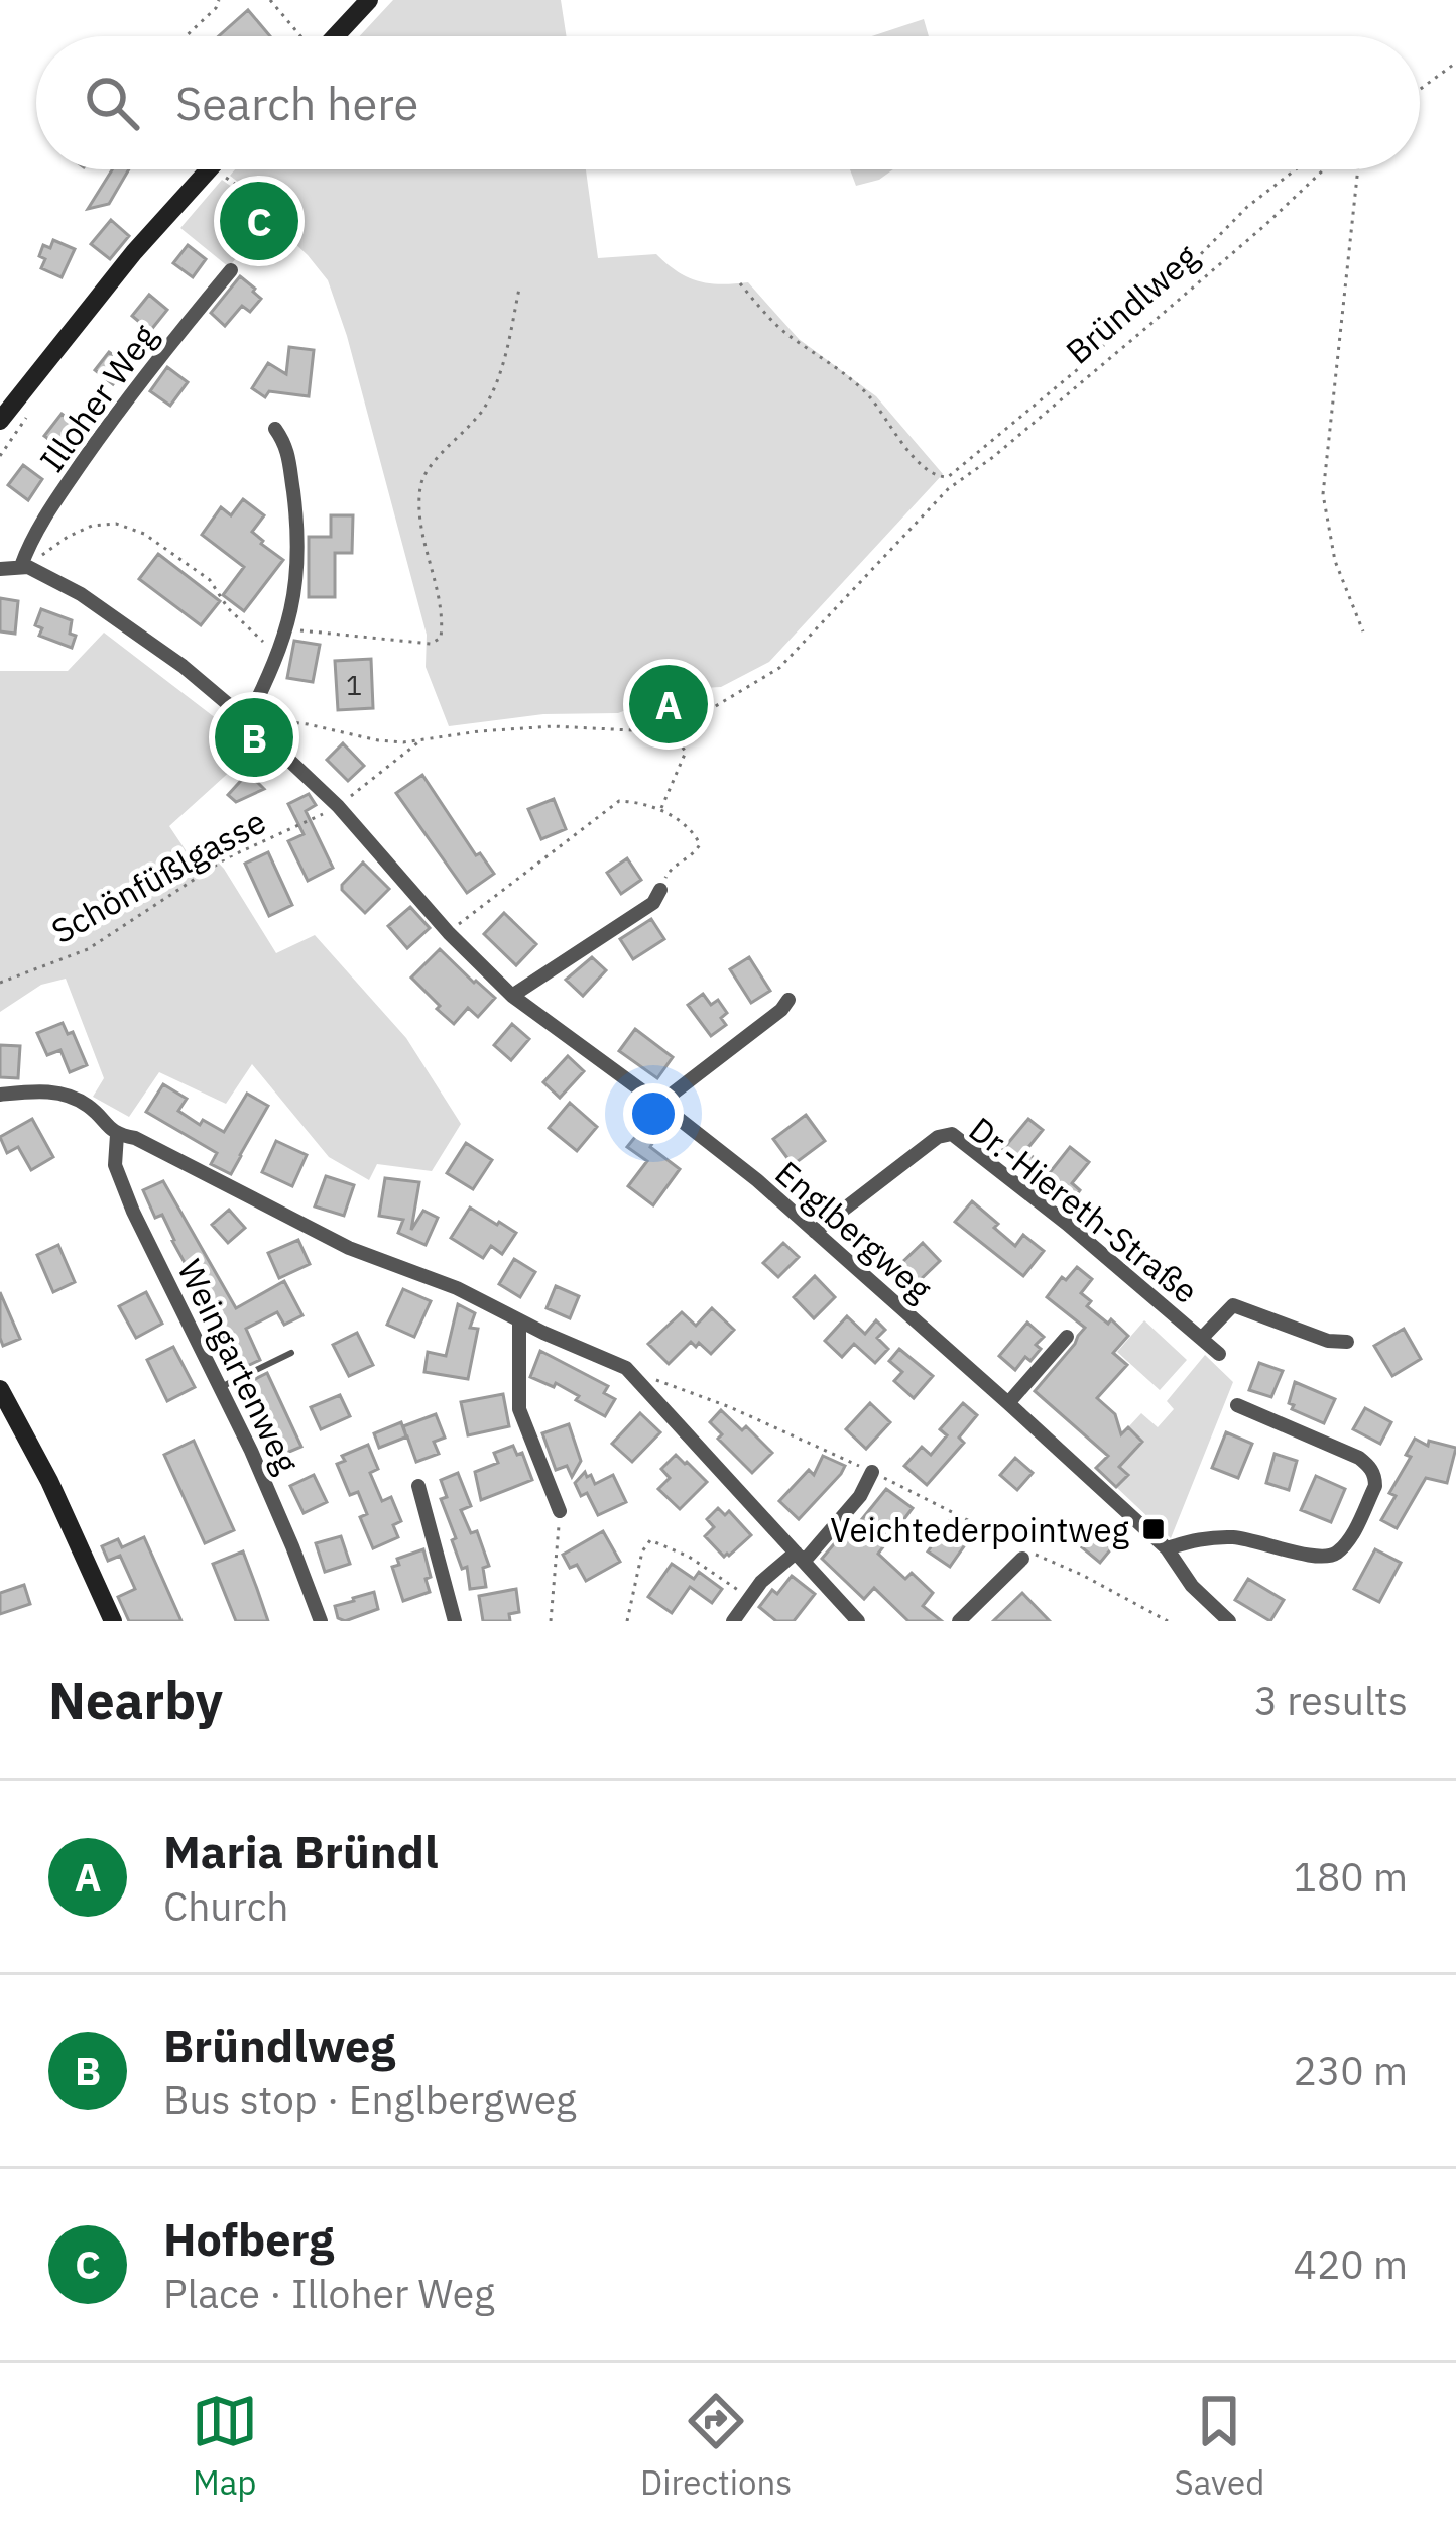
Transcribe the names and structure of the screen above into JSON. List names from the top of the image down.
{
  "streets": {
    "street": [
      "Illoher Weg",
      "Dr.-Hiereth-Straße",
      "Englbergweg",
      "Weingartenweg"
    ],
    "path": ["Bründlweg", "Schönfüßlgasse"]
  },
  "crossings": [
    ["Bründlweg", "Schönfüßlgasse"],
    ["Bründlweg", "Englbergweg"],
    ["Schönfüßlgasse", "Englbergweg"],
    ["Dr.-Hiereth-Straße", "Englbergweg"]
  ],
  "places": {
    "transit": ["Veichtederpointweg"]
  },
  "house_numbers": ["1"],
  "page": {
    "search": "Search here",
    "pins": ["C", "A", "B"],
    "heading": ["Nearby", "3 results"],
    "list": [
      {
        "mark": "A",
        "name": "Maria Bründl",
        "note": "Church",
        "value": "180 m"
      },
      {
        "mark": "B",
        "name": "Bründlweg",
        "note": "Bus stop · Englbergweg",
        "value": "230 m"
      },
      {
        "mark": "C",
        "name": "Hofberg",
        "note": "Place · Illoher Weg",
        "value": "420 m"
      }
    ],
    "nav": ["Map", "Directions", "Saved"]
  }
}
